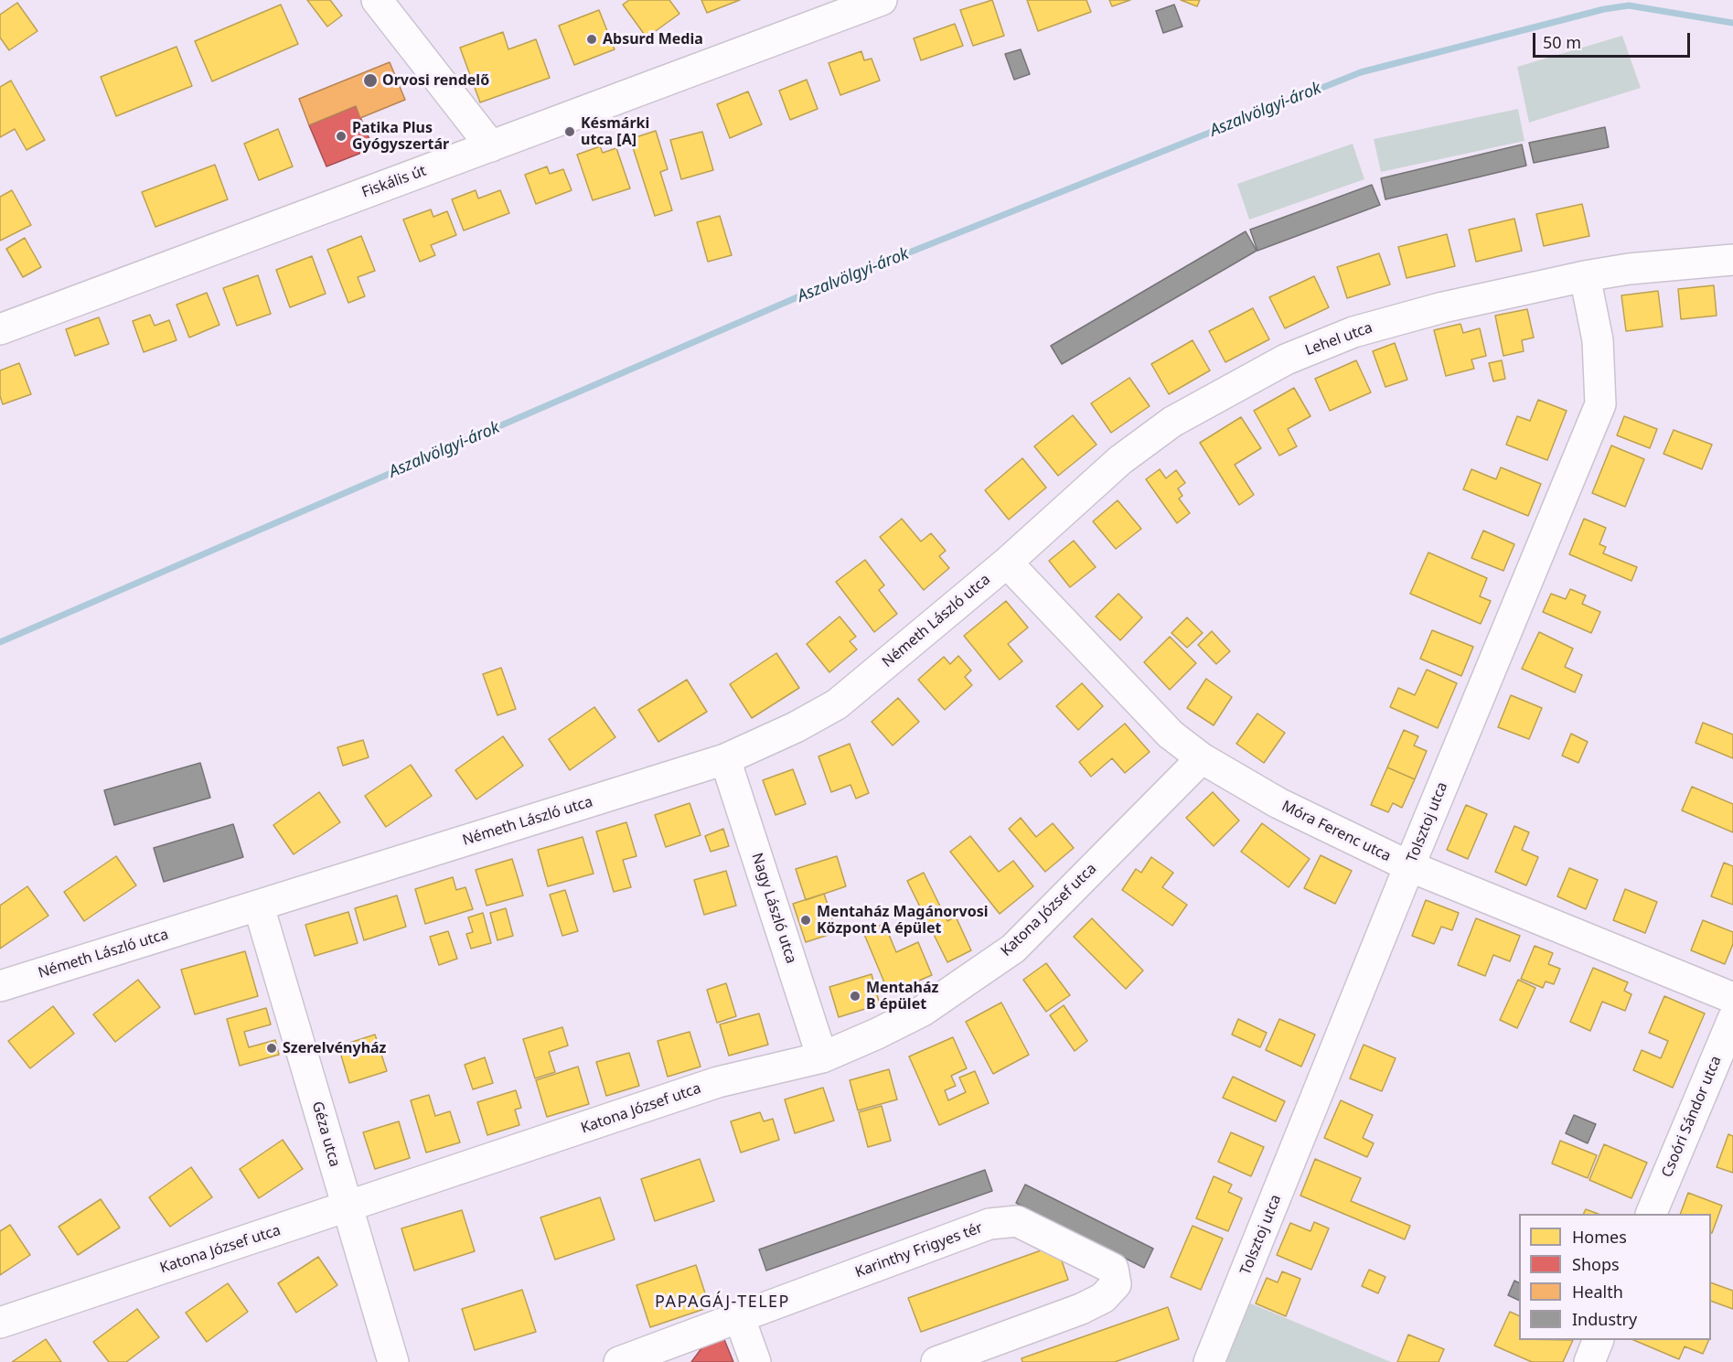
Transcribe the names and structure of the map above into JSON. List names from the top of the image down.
{
  "streets": {
    "street": [
      "Fiskális út",
      "Lehel utca",
      "Németh László utca",
      "Tolsztoj utca",
      "Móra Ferenc utca",
      "Nagy László utca",
      "Katona József utca",
      "Csoóri Sándor utca",
      "Géza utca",
      "Karinthy Frigyes tér"
    ]
  },
  "crossings": [
    ["Lehel utca", "Németh László utca"],
    ["Lehel utca", "Tolsztoj utca"],
    ["Lehel utca", "Móra Ferenc utca"],
    ["Németh László utca", "Móra Ferenc utca"],
    ["Németh László utca", "Nagy László utca"],
    ["Németh László utca", "Géza utca"],
    ["Tolsztoj utca", "Móra Ferenc utca"],
    ["Móra Ferenc utca", "Katona József utca"],
    ["Nagy László utca", "Katona József utca"],
    ["Katona József utca", "Géza utca"]
  ],
  "districts": ["PAPAGÁJ-TELEP"],
  "water": ["Aszalvölgyi-árok"],
  "places": [
    "Absurd Media",
    "Orvosi rendelő",
    "Késmárki utca [A]",
    "Patika Plus Gyógyszertár",
    "Mentaház Magánorvosi Központ A épület",
    "Mentaház B épület",
    "Szerelvényház"
  ],
  "legend": [
    "Homes",
    "Shops",
    "Health",
    "Industry"
  ],
  "scale_bar": "50 m"
}
